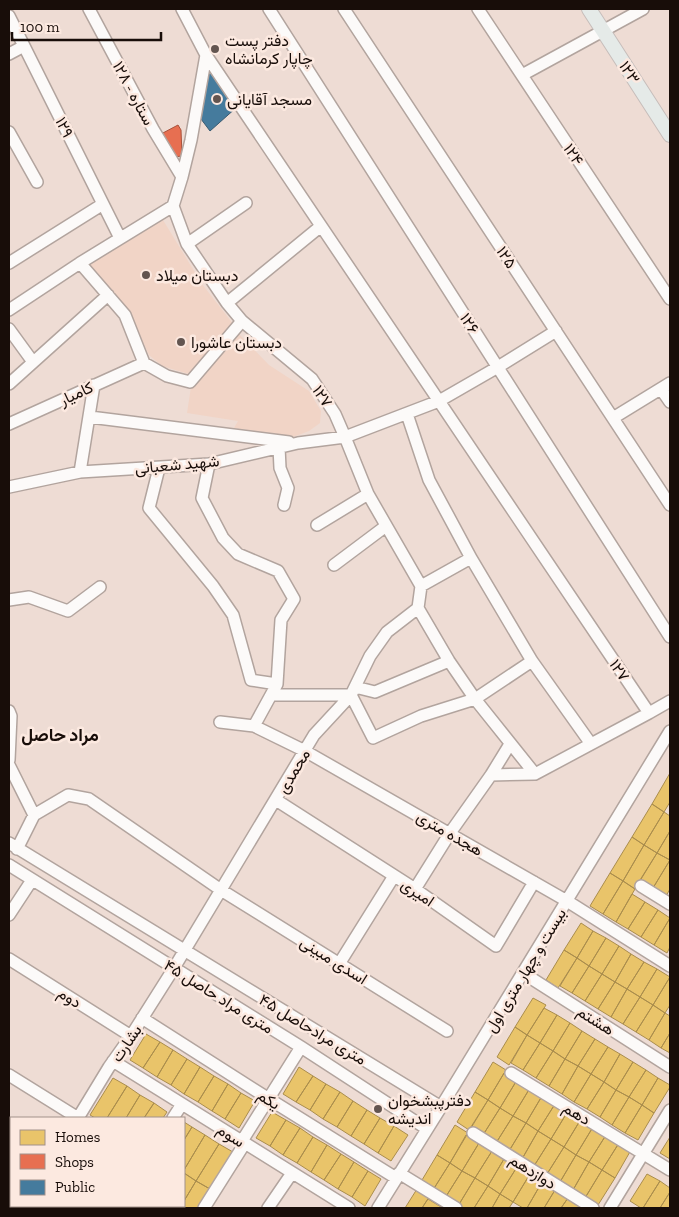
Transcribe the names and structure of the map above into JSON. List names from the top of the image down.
{
  "streets": {
    "main road": ["۱۲۳"],
    "street": [
      "۱۲۸ - ستاره",
      "۱۲۹",
      "۱۲۴",
      "۱۲۵",
      "۱۲۶",
      "کامیار",
      "۱۲۷",
      "شهید شعبانی",
      "محمدی",
      "هجده متری",
      "امیری",
      "اسدی مبینی",
      "بیست و چهار متری اول",
      "۴۵ متری مراد حاصل",
      "دوم",
      "هشتم",
      "۴۵ متری مرادحاصل",
      "بشارت",
      "یکم",
      "دهم",
      "سوم",
      "دوازدهم"
    ]
  },
  "crossings": [
    ["۱۲۵", "شهید شعبانی"],
    ["۱۲۶", "شهید شعبانی"],
    ["۱۲۷", "شهید شعبانی"],
    ["محمدی", "هجده متری"],
    ["محمدی", "امیری"],
    ["محمدی", "اسدی مبینی"],
    ["محمدی", "۴۵ متری مراد حاصل"],
    ["محمدی", "۴۵ متری مرادحاصل"],
    ["محمدی", "بشارت"],
    ["هجده متری", "امیری"],
    ["هجده متری", "بیست و چهار متری اول"],
    ["بیست و چهار متری اول", "۴۵ متری مراد حاصل"],
    ["بیست و چهار متری اول", "هشتم"],
    ["بیست و چهار متری اول", "۴۵ متری مرادحاصل"],
    ["بیست و چهار متری اول", "یکم"],
    ["۴۵ متری مراد حاصل", "۴۵ متری مرادحاصل"],
    ["۴۵ متری مراد حاصل", "بشارت"],
    ["دوم", "بشارت"],
    ["۴۵ متری مرادحاصل", "بشارت"],
    ["بشارت", "یکم"],
    ["بشارت", "سوم"]
  ],
  "districts": ["مراد حاصل"],
  "places": [
    "دفتر پست چاپار کرمانشاه",
    "مسجد آقایانی",
    "دبستان میلاد",
    "دبستان عاشورا",
    "دفترپبشخوان اندیشه"
  ],
  "legend": ["Homes", "Shops", "Public"],
  "scale_bar": "100 m"
}
